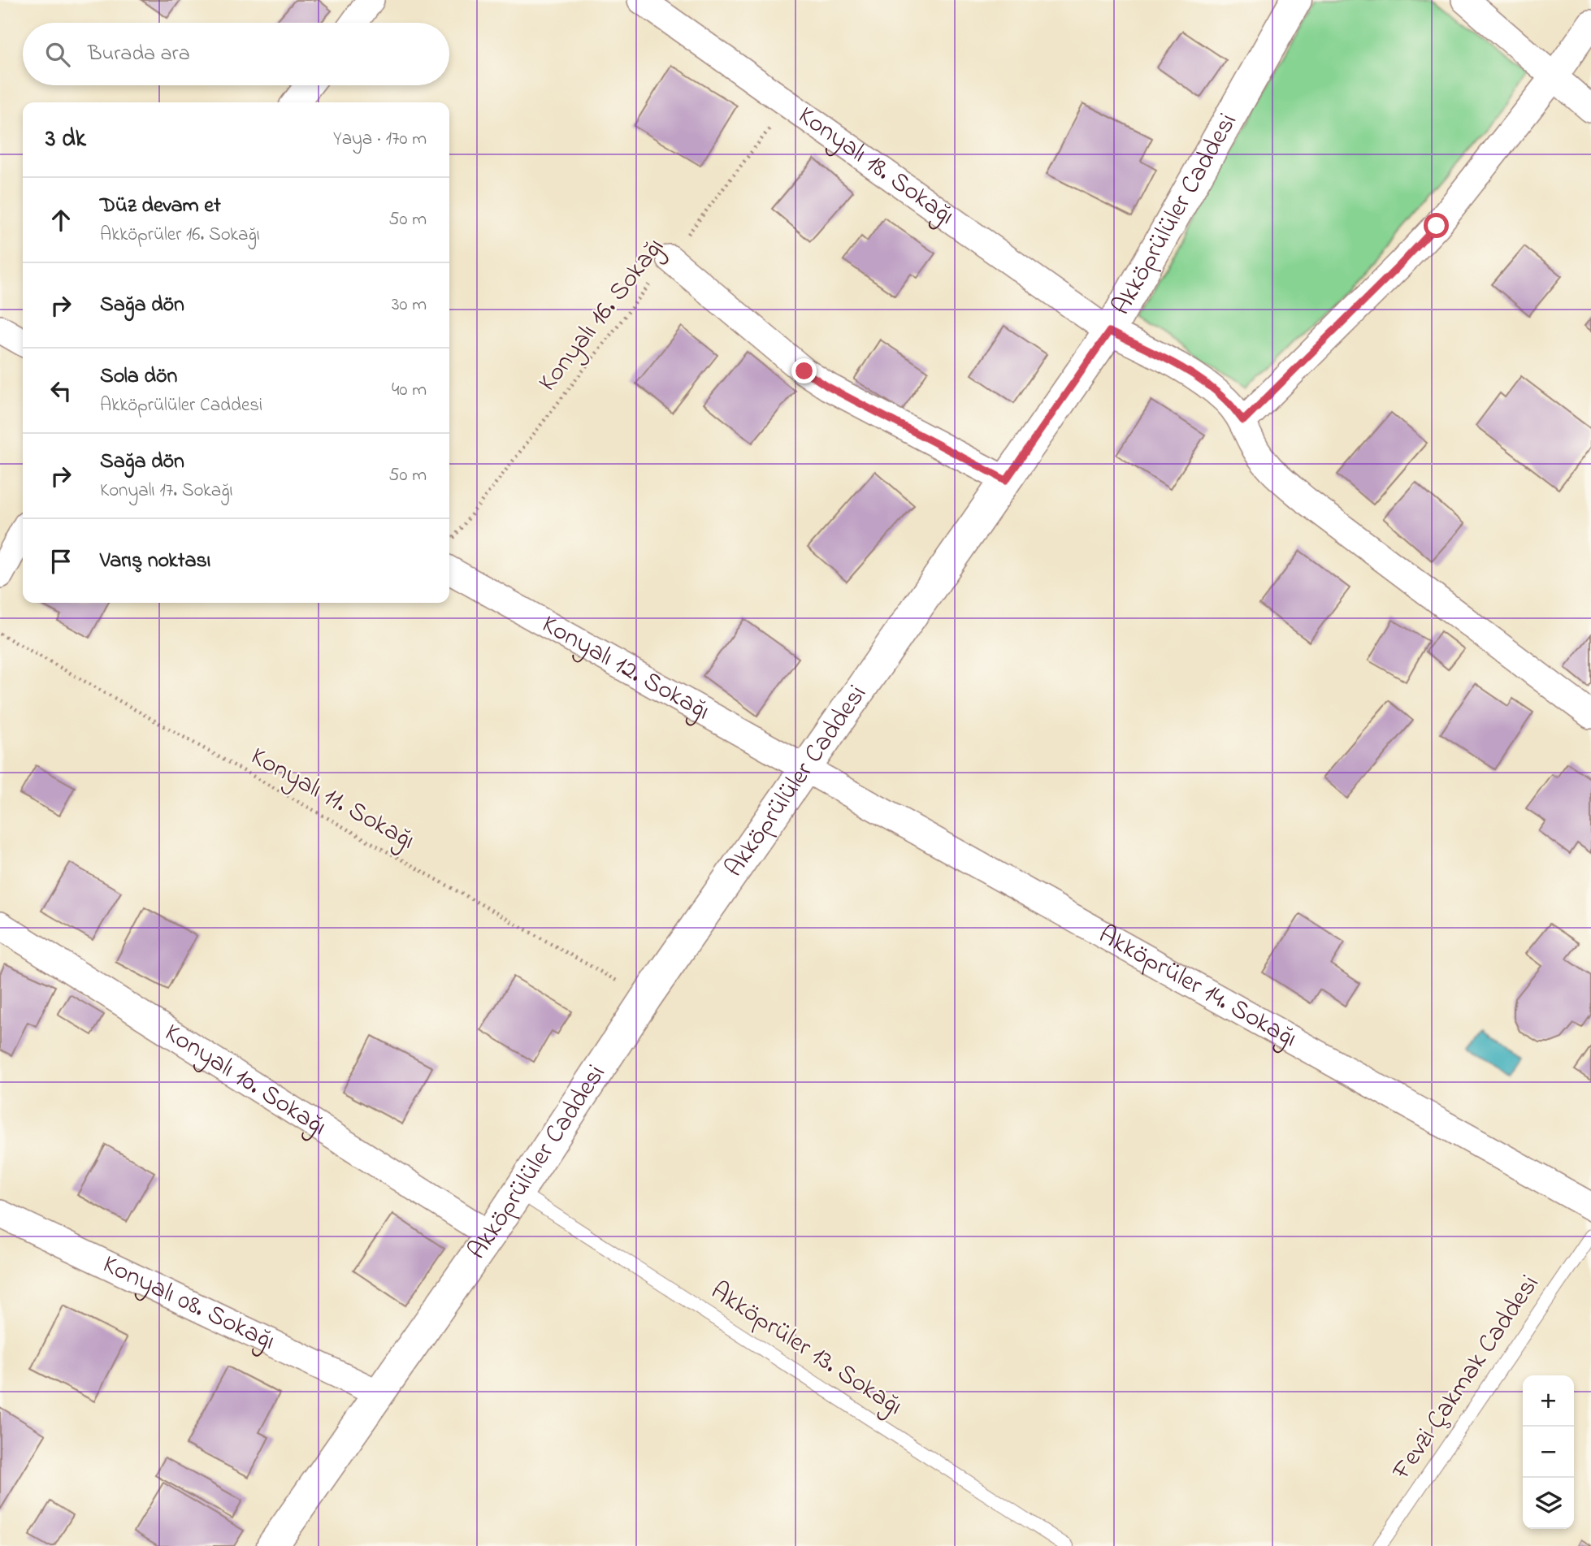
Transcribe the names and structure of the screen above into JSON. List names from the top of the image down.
{
  "streets": {
    "street": [
      "Konyalı 18. Sokağı",
      "Akköprülüler Caddesi",
      "Konyalı 12. Sokağı",
      "Akköprüler 14. Sokağı",
      "Konyalı 10. Sokağı",
      "Konyalı 08. Sokağı"
    ],
    "lane": ["Akköprüler 13. Sokağı", "Fevzi Çakmak Caddesi"],
    "path": ["Konyalı 16. Sokağı", "Konyalı 11. Sokağı"]
  },
  "crossings": [
    ["Konyalı 18. Sokağı", "Akköprülüler Caddesi"],
    ["Konyalı 18. Sokağı", "Konyalı 16. Sokağı"],
    ["Akköprülüler Caddesi", "Konyalı 12. Sokağı"],
    ["Akköprülüler Caddesi", "Konyalı 11. Sokağı"],
    ["Akköprülüler Caddesi", "Akköprüler 14. Sokağı"],
    ["Akköprülüler Caddesi", "Konyalı 10. Sokağı"],
    ["Akköprülüler Caddesi", "Konyalı 08. Sokağı"],
    ["Akköprülüler Caddesi", "Akköprüler 13. Sokağı"],
    ["Konyalı 12. Sokağı", "Akköprüler 14. Sokağı"]
  ],
  "page": {
    "search": "Burada ara",
    "heading": ["3 dk", "Yaya · 170 m"],
    "list": [
      ["Düz devam et", "Akköprüler 16. Sokağı", "50 m"],
      ["Sağa dön", "30 m"],
      ["Sola dön", "Akköprülüler Caddesi", "40 m"],
      ["Sağa dön", "Konyalı 17. Sokağı", "50 m"],
      "Varış noktası"
    ],
    "map_buttons": ["+", "−"]
  }
}
